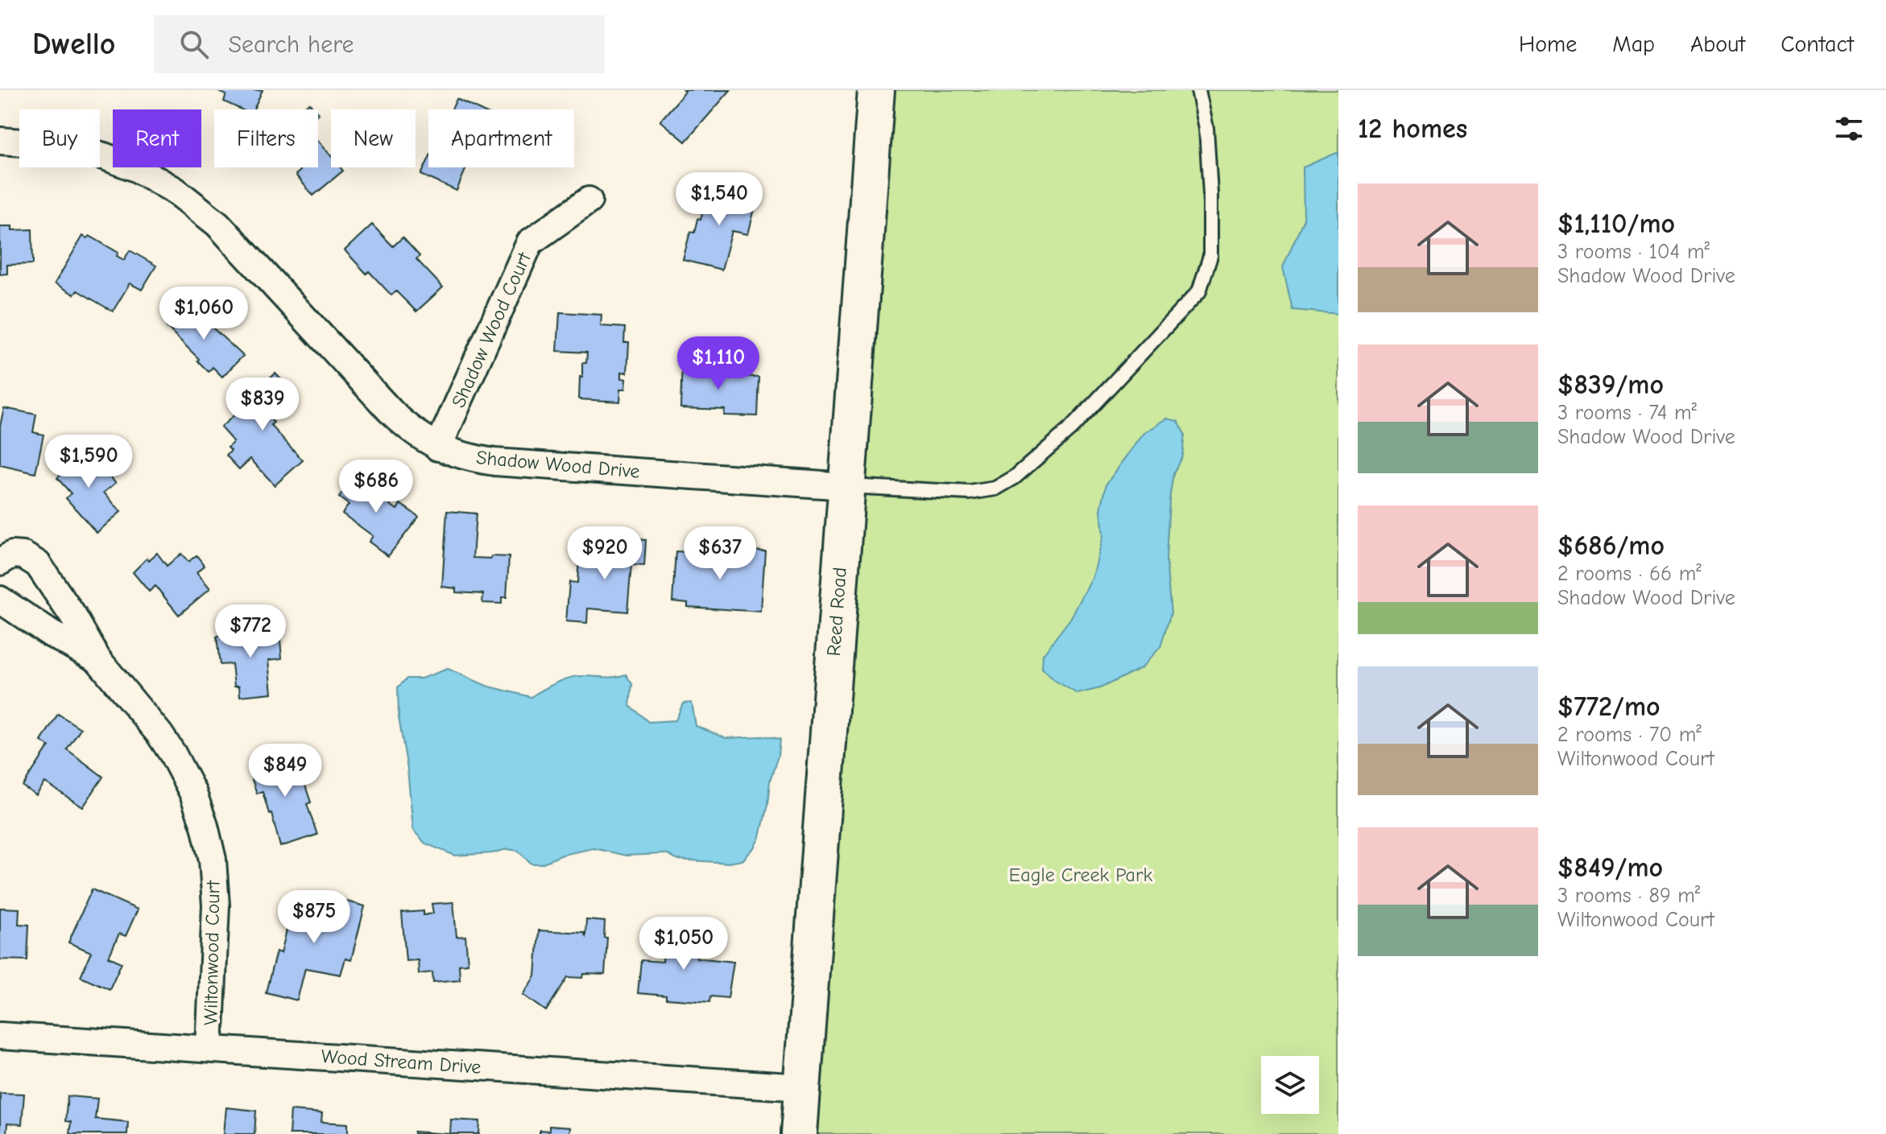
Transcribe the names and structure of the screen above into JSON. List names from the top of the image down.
{
  "streets": {
    "main road": ["Reed Road"],
    "street": [
      "Shadow Wood Court",
      "Shadow Wood Drive",
      "Wiltonwood Court",
      "Wood Stream Drive"
    ]
  },
  "crossings": [
    ["Shadow Wood Court", "Shadow Wood Drive"],
    ["Shadow Wood Drive", "Reed Road"],
    ["Reed Road", "Wood Stream Drive"],
    ["Wiltonwood Court", "Wood Stream Drive"]
  ],
  "parks": ["Eagle Creek Park"],
  "page": {
    "header": "Dwello",
    "search": "Search here",
    "nav": [
      "Home",
      "Map",
      "About",
      "Contact"
    ],
    "heading": "12 homes",
    "chip": [
      "Buy",
      "Rent",
      "Filters",
      "New",
      "Apartment"
    ],
    "list": [
      {
        "name": "$1,110/mo",
        "note": "3 rooms · 104 m² · Shadow Wood Drive"
      },
      {
        "name": "$839/mo",
        "note": "3 rooms · 74 m² · Shadow Wood Drive"
      },
      {
        "name": "$686/mo",
        "note": "2 rooms · 66 m² · Shadow Wood Drive"
      },
      {
        "name": "$772/mo",
        "note": "2 rooms · 70 m² · Wiltonwood Court"
      },
      {
        "name": "$849/mo",
        "note": "3 rooms · 89 m² · Wiltonwood Court"
      }
    ],
    "price": [
      "$1,540",
      "$1,060",
      "$1,110",
      "$839",
      "$1,590",
      "$686",
      "$920",
      "$637",
      "$772",
      "$849",
      "$875",
      "$1,050"
    ]
  }
}
